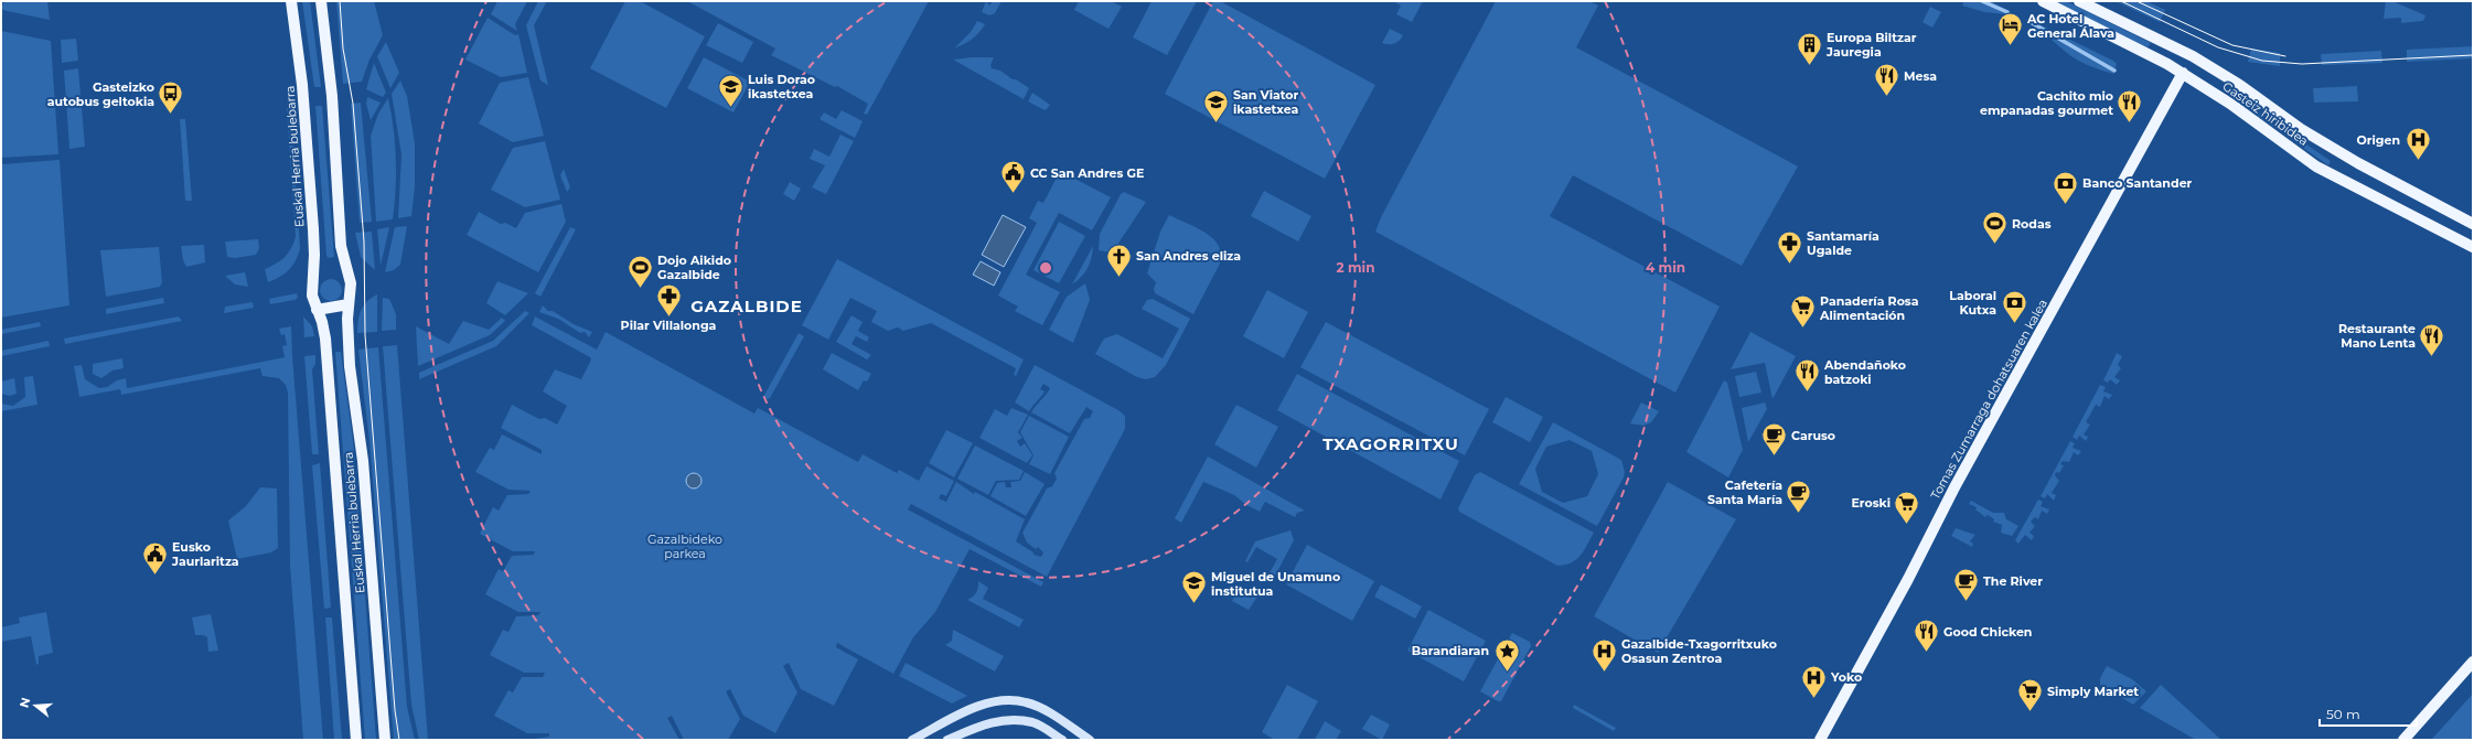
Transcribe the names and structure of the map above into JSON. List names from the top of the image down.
{
  "streets": {
    "main road": ["Gasteiz hiribidea", "Euskal Herria bulebarra", "Tomas Zumarraga dohatsuaren kalea"]
  },
  "crossings": [
    ["Gasteiz hiribidea", "Tomas Zumarraga dohatsuaren kalea"]
  ],
  "districts": ["GAZALBIDE", "TXAGORRITXU"],
  "parks": ["Gazalbideko parkea"],
  "places": {
    "hotel": ["AC Hotel General Álava"],
    "building": ["Europa Biltzar Jauregia"],
    "restaurant": [
      "Mesa",
      "Cachito mio empanadas gourmet",
      "Restaurante Mano Lenta",
      "Abendañoko batzoki",
      "Good Chicken"
    ],
    "school or university": ["Luis Dorao ikastetxea", "San Viator ikastetxea", "Miguel de Unamuno institutua"],
    "bus stop": ["Gasteizko autobus geltokia"],
    "hospital": ["Origen", "Gazalbide-Txagorritxuko Osasun Zentroa", "Yoko"],
    "public building": ["CC San Andres GE", "Eusko Jaurlaritza"],
    "bank": ["Banco Santander", "Laboral Kutxa"],
    "sports": ["Rodas", "Dojo Aikido Gazalbide"],
    "pharmacy": ["Santamaría Ugalde", "Pilar Villalonga"],
    "church": ["San Andres eliza"],
    "supermarket": ["Panadería Rosa Alimentación", "Eroski", "Simply Market"],
    "cafe": ["Caruso", "Cafetería Santa María", "The River"],
    "place": ["Barandiaran"]
  },
  "scale_bar": "50 m",
  "north": "left",
  "rings": ["2 min", "4 min"]
}
